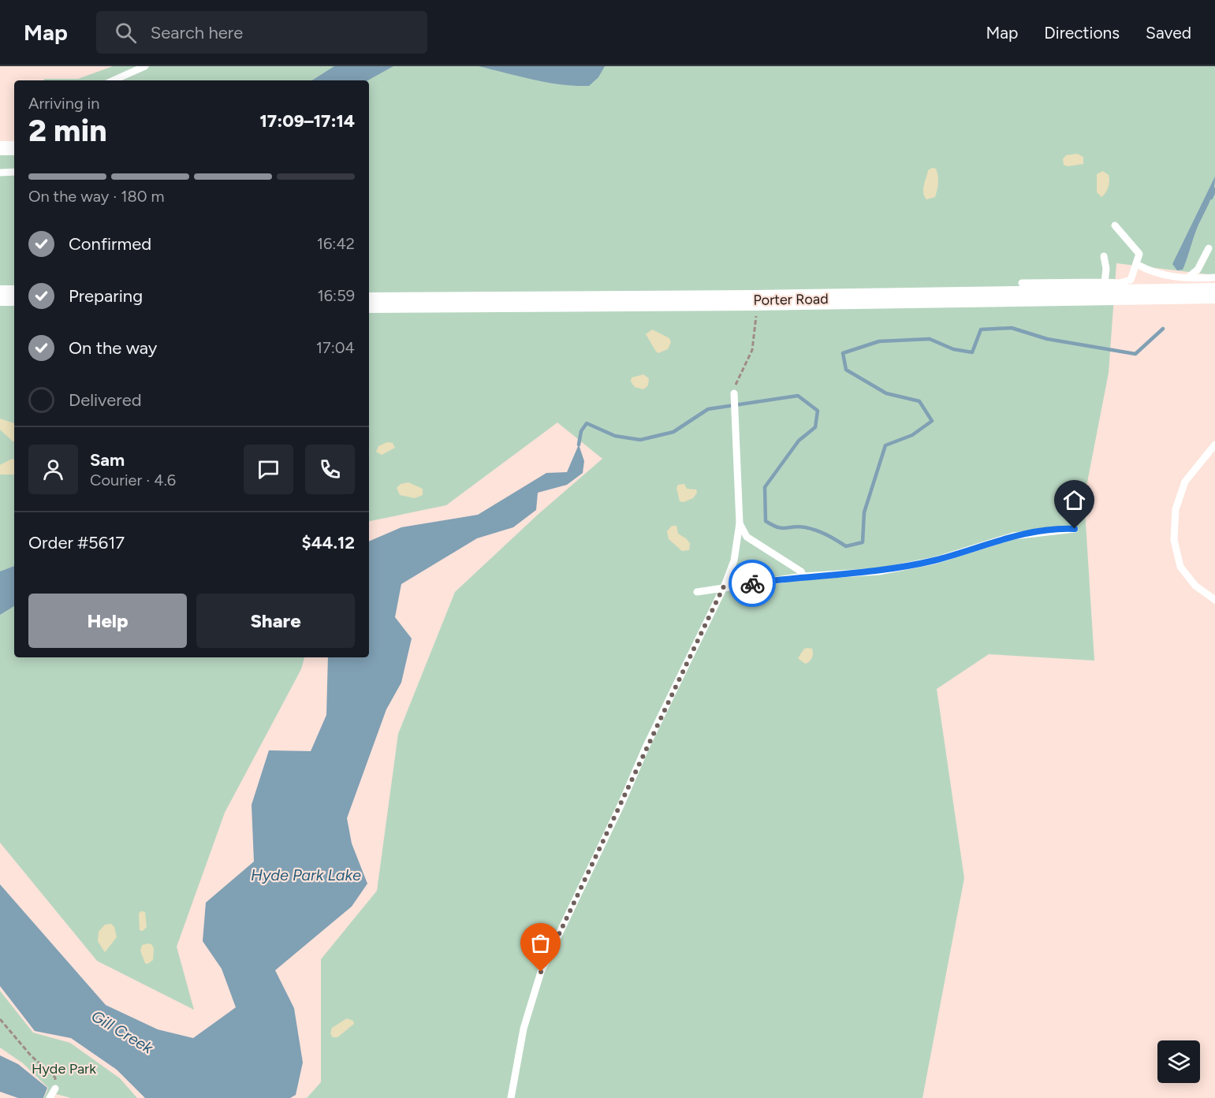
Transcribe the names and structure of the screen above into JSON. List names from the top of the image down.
{
  "streets": {
    "main road": ["Porter Road"]
  },
  "water": ["Hyde Park Lake", "Gill Creek"],
  "parks": ["Hyde Park"],
  "page": {
    "header": "Map",
    "search": "Search here",
    "nav": ["Map", "Directions", "Saved"],
    "heading": ["2 min", "Arriving in", "17:09–17:14"],
    "panel": [
      "Sam",
      "Courier · 4.6",
      "Order #5617",
      "$44.12"
    ],
    "bar": "On the way · 180 m",
    "list": [
      ["Confirmed", "16:42"],
      ["Preparing", "16:59"],
      ["On the way", "17:04"],
      "Delivered"
    ],
    "buttons": ["Help", "Share"]
  }
}
